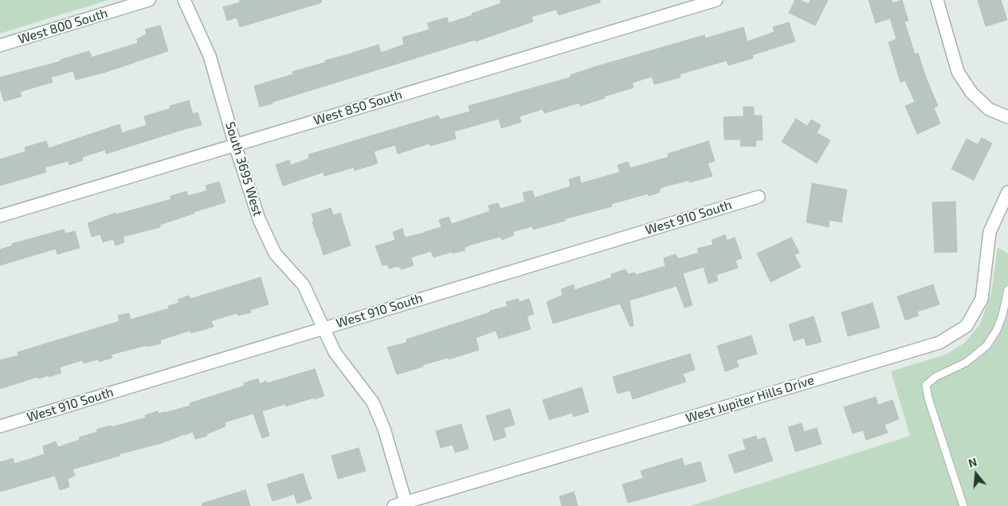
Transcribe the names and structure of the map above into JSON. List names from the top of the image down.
{
  "streets": {
    "street": [
      "West 800 South",
      "West 850 South",
      "South 3695 West",
      "West 910 South",
      "West Jupiter Hills Drive"
    ]
  },
  "crossings": [
    ["West 850 South", "South 3695 West"],
    ["South 3695 West", "West 910 South"],
    ["South 3695 West", "West Jupiter Hills Drive"]
  ],
  "north": "top"
}
